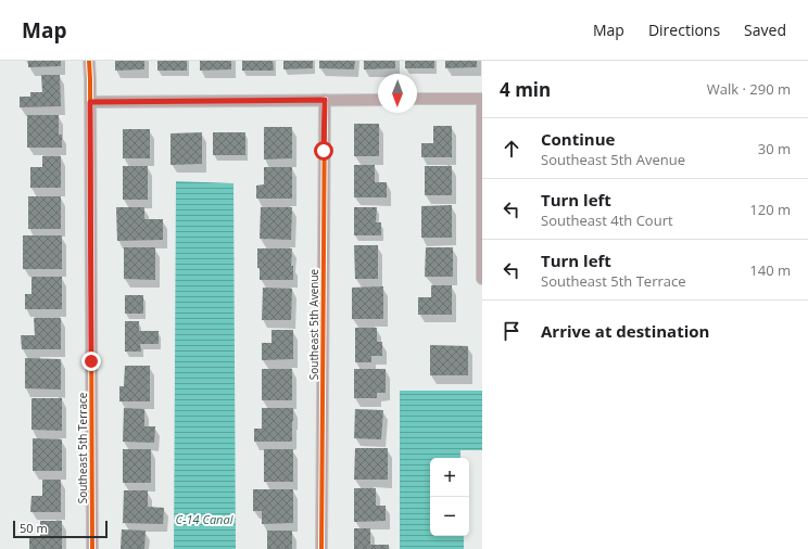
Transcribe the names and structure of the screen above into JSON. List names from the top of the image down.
{
  "streets": {
    "street": ["Southeast 5th Avenue", "Southeast 5th Terrace"]
  },
  "water": ["C-14 Canal"],
  "scale_bar": "50 m",
  "north": "bottom",
  "page": {
    "header": "Map",
    "nav": ["Map", "Directions", "Saved"],
    "heading": ["4 min", "Walk · 290 m"],
    "list": [
      ["Continue", "Southeast 5th Avenue", "30 m"],
      ["Turn left", "Southeast 4th Court", "120 m"],
      ["Turn left", "Southeast 5th Terrace", "140 m"],
      "Arrive at destination"
    ],
    "map_buttons": ["+", "−"],
    "scale": "50 m"
  }
}
